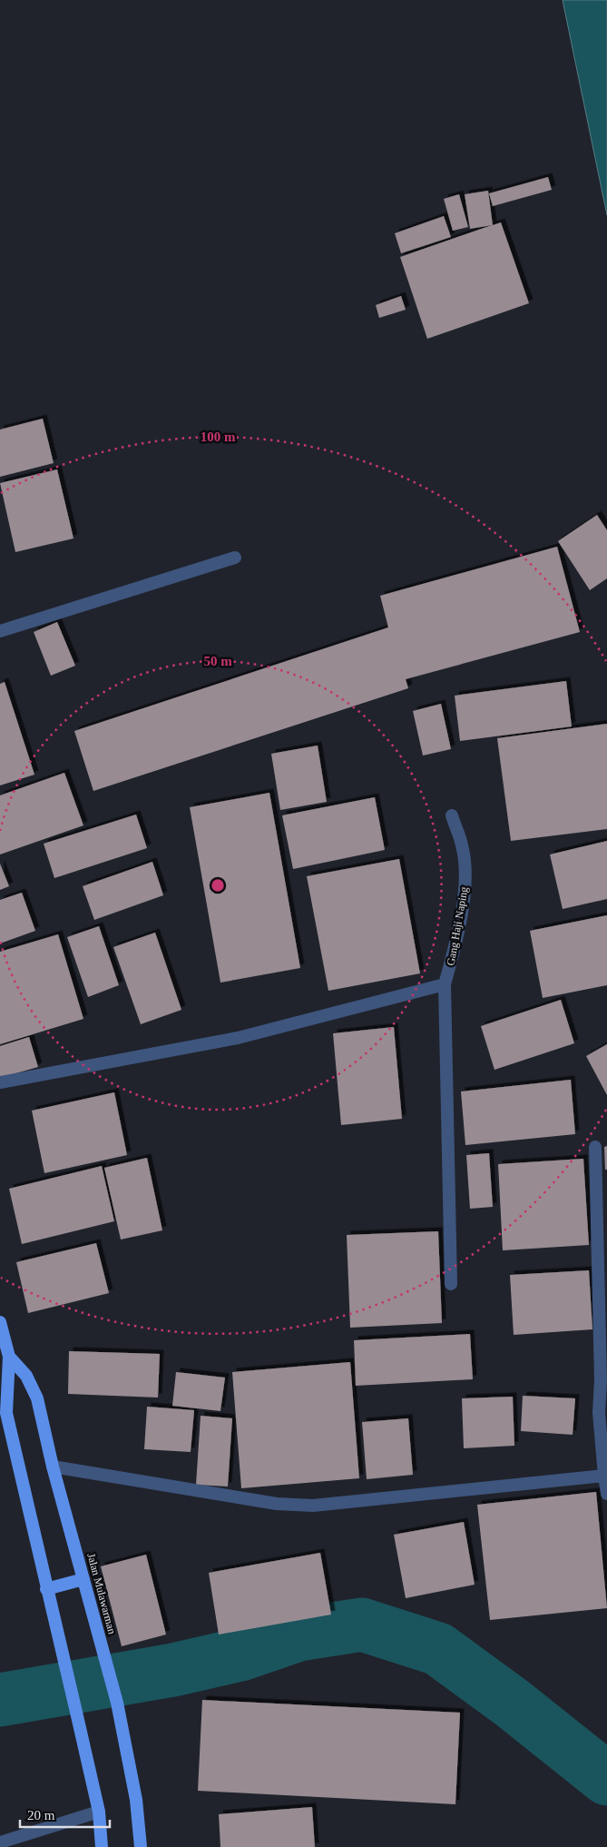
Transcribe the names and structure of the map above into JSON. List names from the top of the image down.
{
  "streets": {
    "highway": ["Jalan Mulawarman"],
    "street": ["Gang Haji Naping"]
  },
  "scale_bar": "20 m",
  "rings": ["100 m", "50 m"]
}
